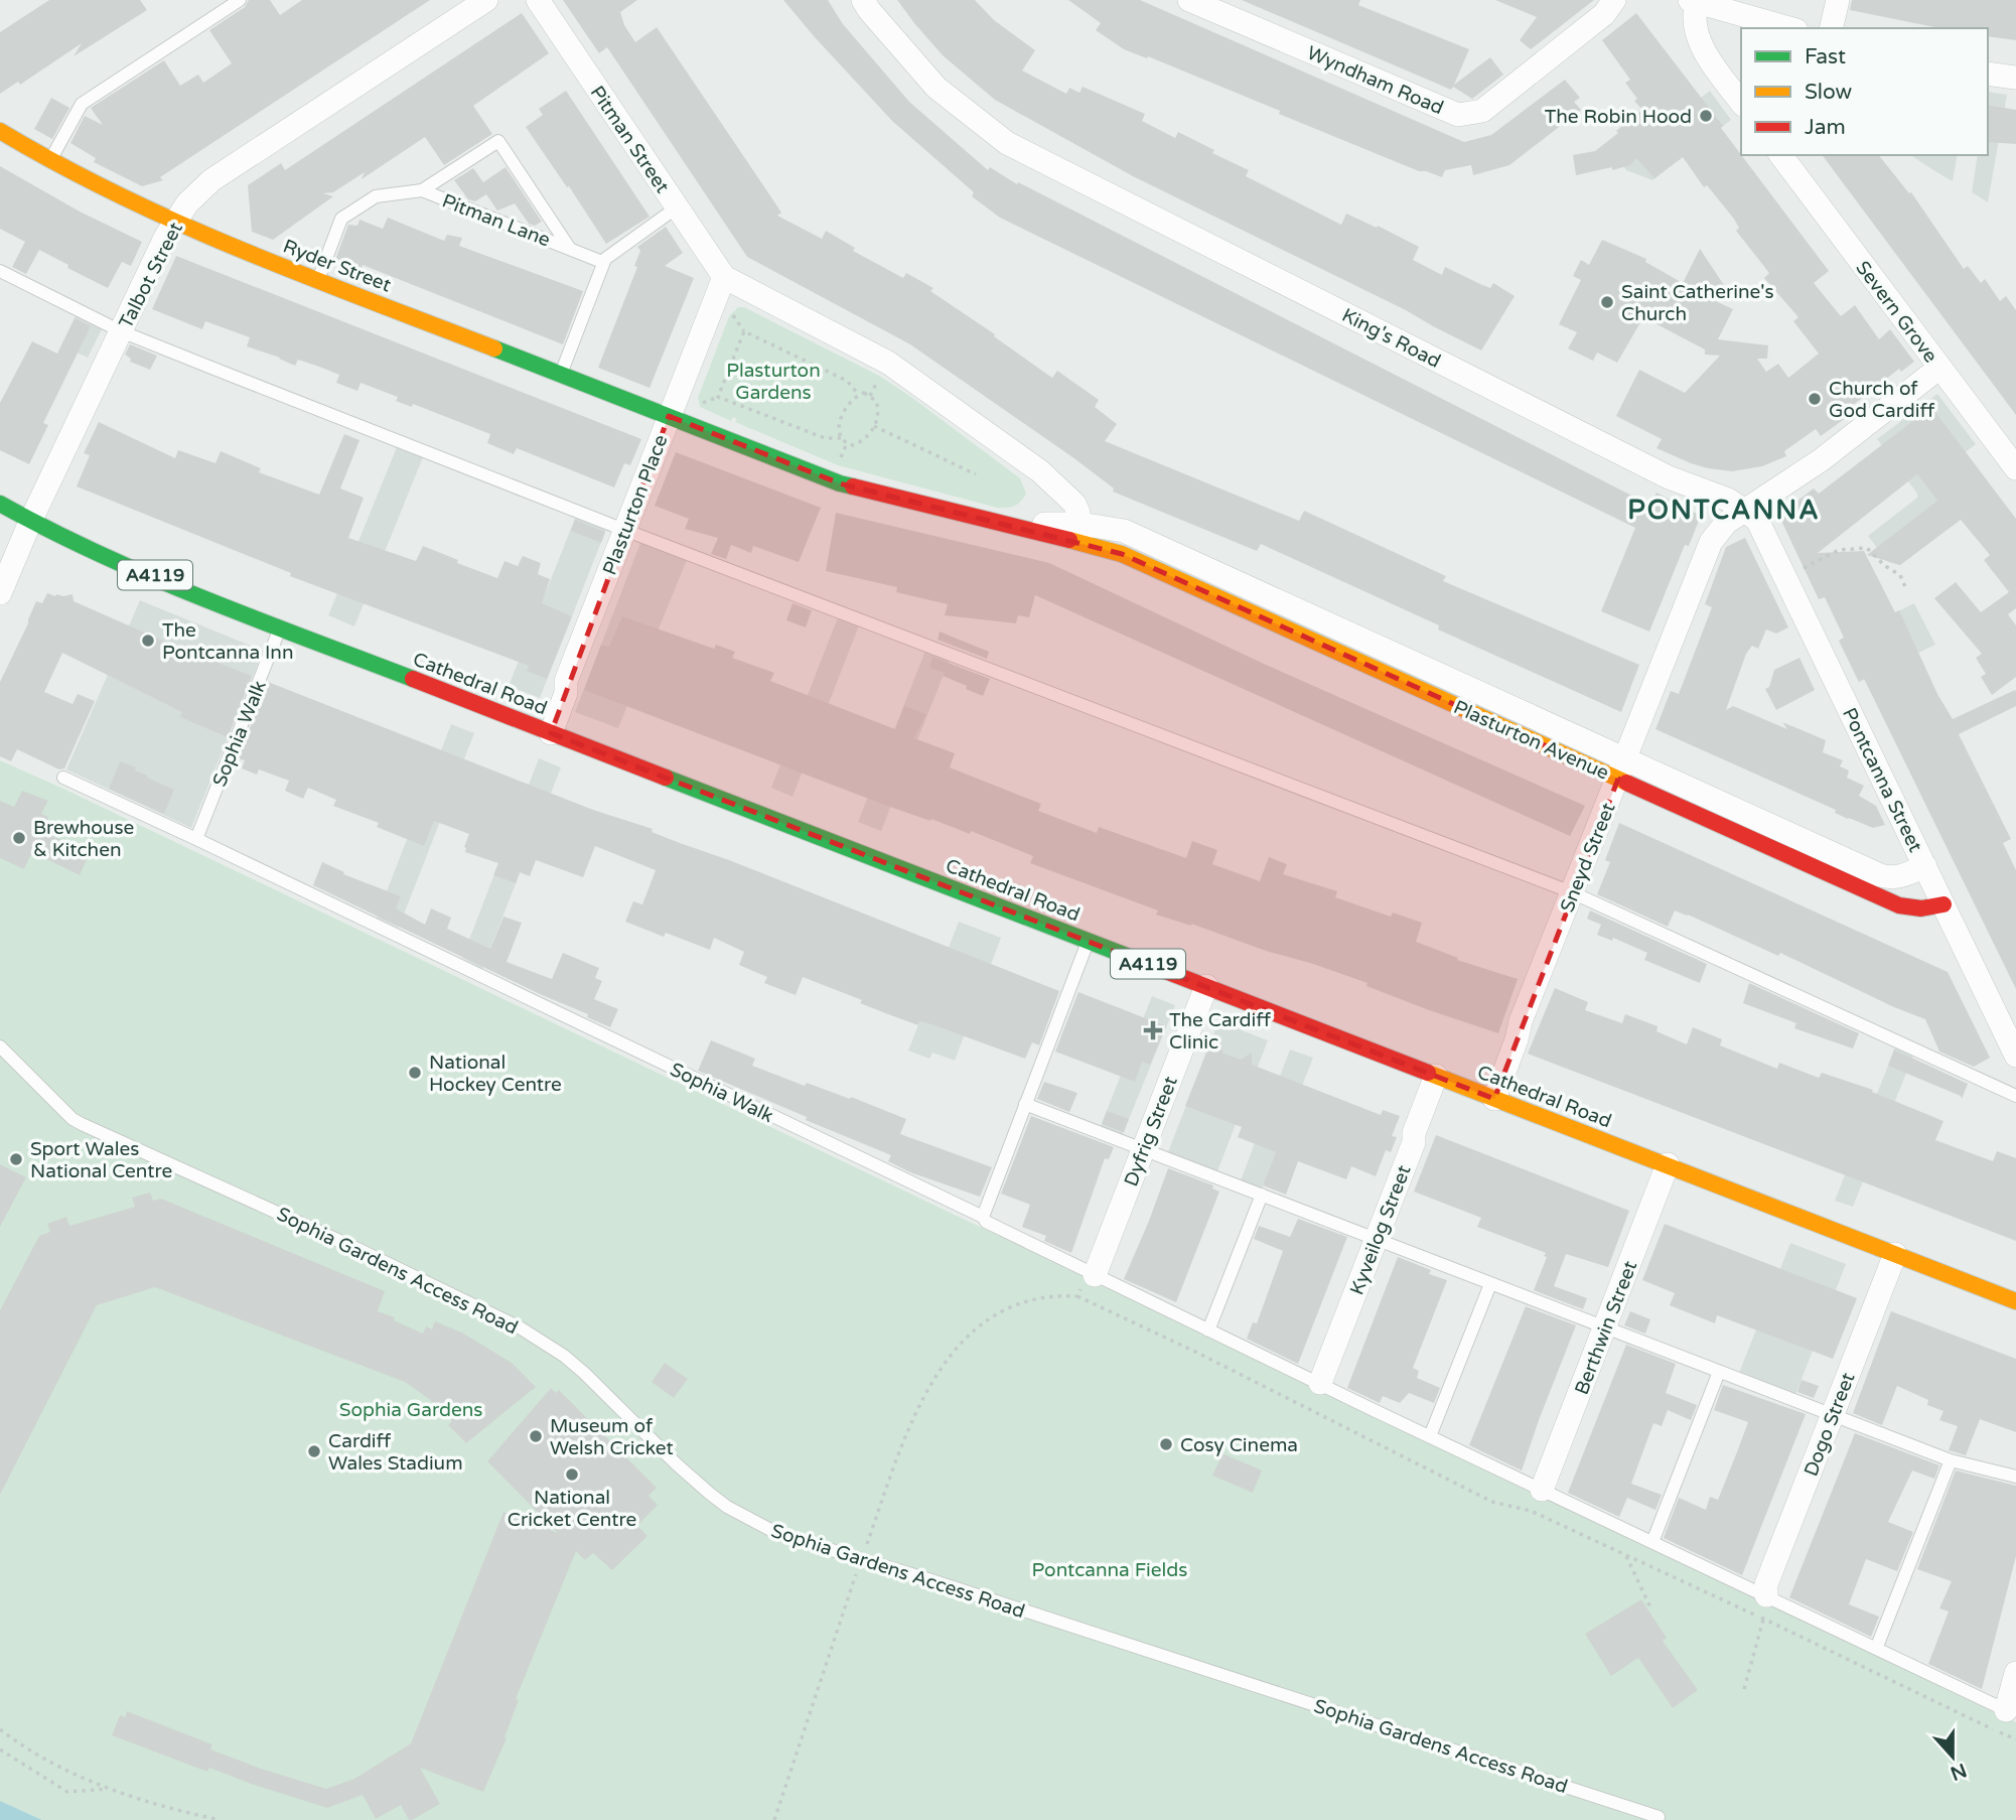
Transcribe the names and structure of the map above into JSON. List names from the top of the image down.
{
  "streets": {
    "main road": [
      "Ryder Street",
      "A4119",
      "Cathedral Road",
      "Plasturton Avenue"
    ],
    "street": [
      "Wyndham Road",
      "Pitman Street",
      "Talbot Street",
      "Severn Grove",
      "King's Road",
      "Plasturton Place",
      "Pontcanna Street",
      "Sneyd Street",
      "Dyfrig Street",
      "Kyveilog Street",
      "Berthwin Street",
      "Dogo Street"
    ],
    "lane": ["Pitman Lane", "Sophia Walk", "Sophia Gardens Access Road"]
  },
  "crossings": [
    ["Pitman Street", "Plasturton Place"],
    ["Pitman Lane", "Ryder Street"],
    ["Ryder Street", "Talbot Street"],
    ["Ryder Street", "Plasturton Place"],
    ["Talbot Street", "Cathedral Road"],
    ["King's Road", "Pontcanna Street"],
    ["King's Road", "Sneyd Street"],
    ["Plasturton Place", "Cathedral Road"],
    ["Cathedral Road", "Sophia Walk"],
    ["Cathedral Road", "Sneyd Street"],
    ["Cathedral Road", "Dyfrig Street"],
    ["Cathedral Road", "Kyveilog Street"],
    ["Cathedral Road", "Berthwin Street"],
    ["Cathedral Road", "Dogo Street"],
    ["Sophia Walk", "Dyfrig Street"],
    ["Sophia Walk", "Kyveilog Street"],
    ["Sophia Walk", "Berthwin Street"],
    ["Sophia Walk", "Dogo Street"],
    ["Plasturton Avenue", "Pontcanna Street"],
    ["Plasturton Avenue", "Sneyd Street"],
    ["Pontcanna Street", "Sneyd Street"]
  ],
  "districts": ["PONTCANNA"],
  "parks": ["Plasturton Gardens", "Sophia Gardens", "Pontcanna Fields"],
  "places": {
    "other": [
      "The Robin Hood",
      "Saint Catherine's Church",
      "Church of God Cardiff",
      "The Pontcanna Inn",
      "Brewhouse & Kitchen",
      "National Hockey Centre",
      "Sport Wales National Centre",
      "Museum of Welsh Cricket",
      "Cosy Cinema",
      "Cardiff Wales Stadium",
      "National Cricket Centre"
    ],
    "health": ["The Cardiff Clinic"]
  },
  "legend": ["Fast", "Slow", "Jam"],
  "north": "bottom"
}
